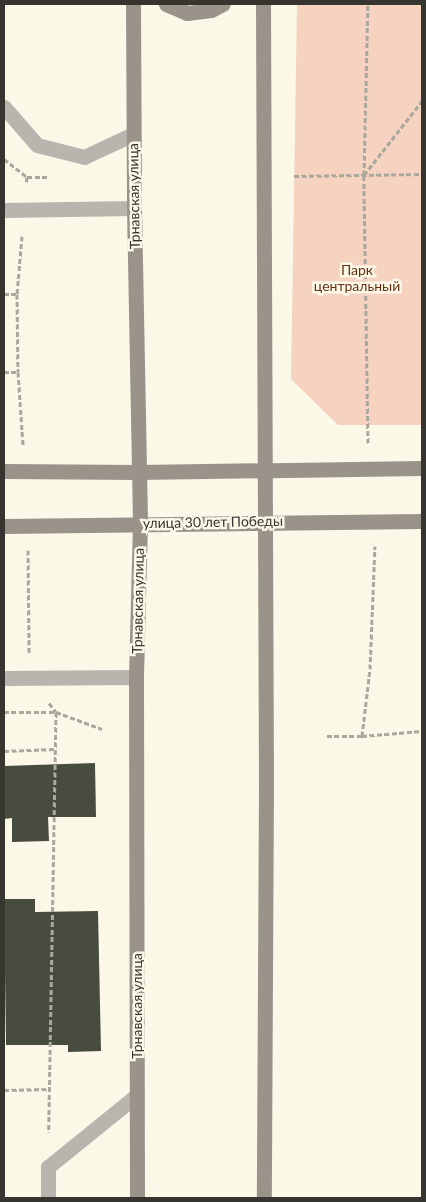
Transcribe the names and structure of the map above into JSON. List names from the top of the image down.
{
  "streets": {
    "main road": ["Трнавская улица", "улица 30 лет Победы"]
  },
  "crossings": [
    ["Трнавская улица", "улица 30 лет Победы"]
  ],
  "parks": ["Парк центральный"]
}
